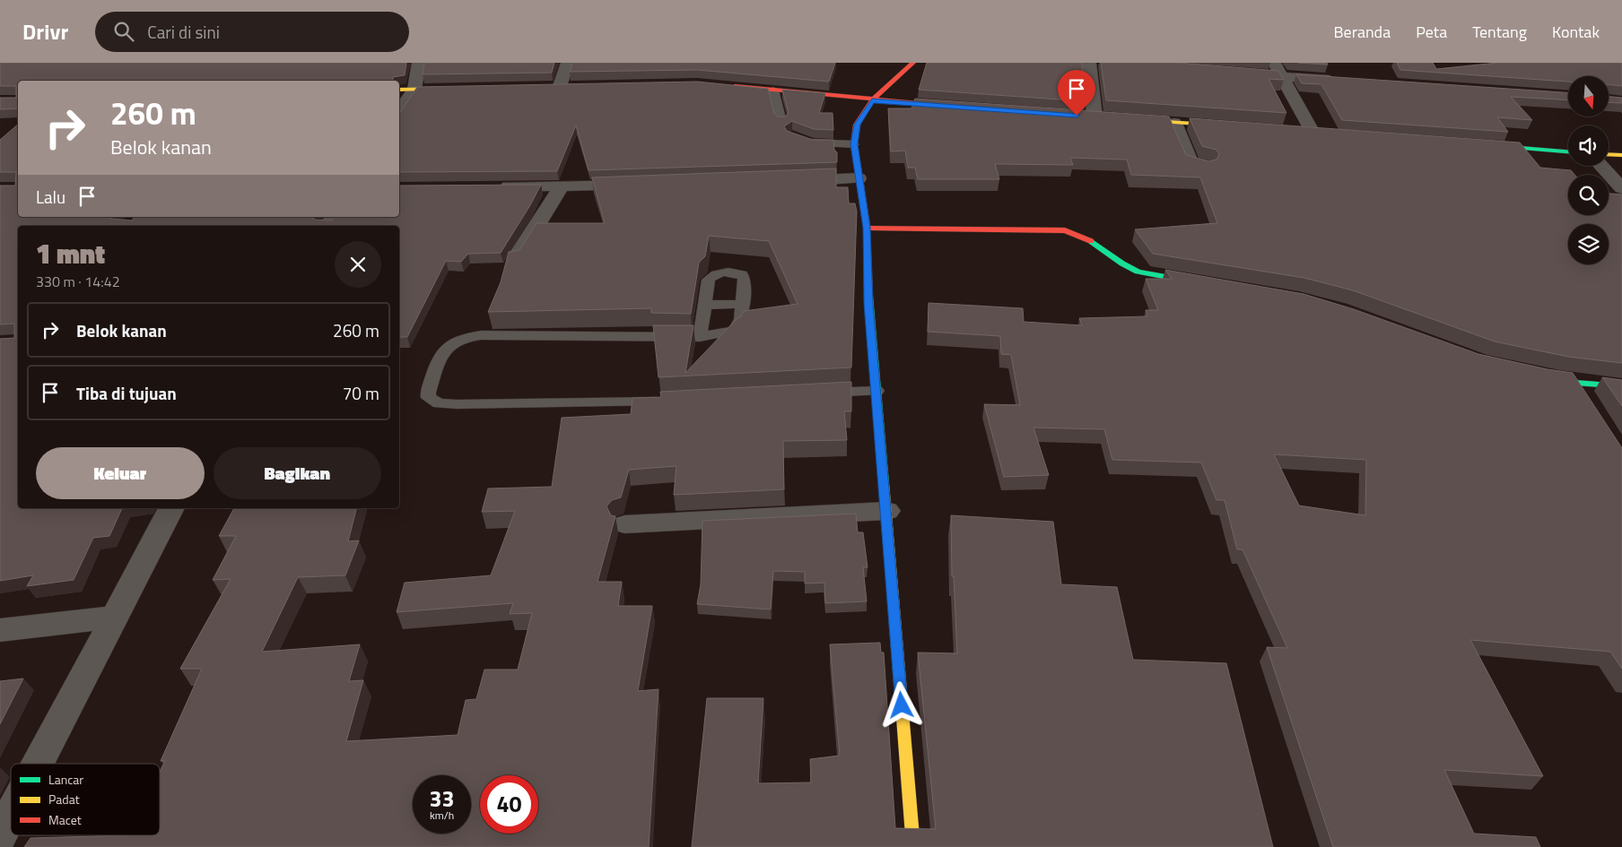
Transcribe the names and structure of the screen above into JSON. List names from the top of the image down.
{
  "legend": ["Lancar", "Padat", "Macet"],
  "north": "bottom",
  "page": {
    "header": "Drivr",
    "search": "Cari di sini",
    "nav": [
      "Beranda",
      "Peta",
      "Tentang",
      "Kontak"
    ],
    "turn": ["260 m", "Belok kanan"],
    "then": "Lalu",
    "heading": ["1 mnt", "330 m · 14:42"],
    "list": [
      {
        "name": "Belok kanan",
        "value": "260 m"
      },
      {
        "name": "Tiba di tujuan",
        "value": "70 m"
      }
    ],
    "buttons": ["Keluar", "Bagikan"],
    "speed": "33 km/h",
    "limit": "40"
  }
}
